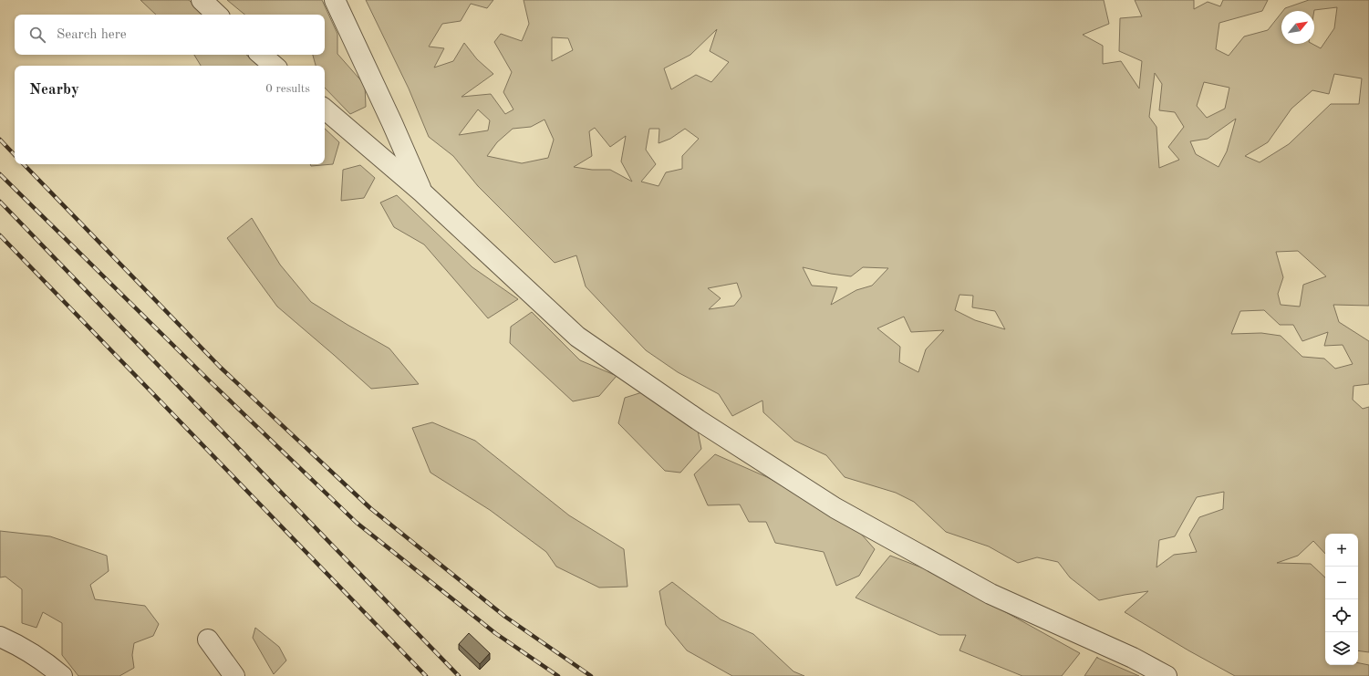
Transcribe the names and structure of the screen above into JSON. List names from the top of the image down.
{
  "north": "top right",
  "page": {
    "search": "Search here",
    "heading": ["Nearby", "0 results"],
    "map_buttons": ["+", "−"]
  }
}
